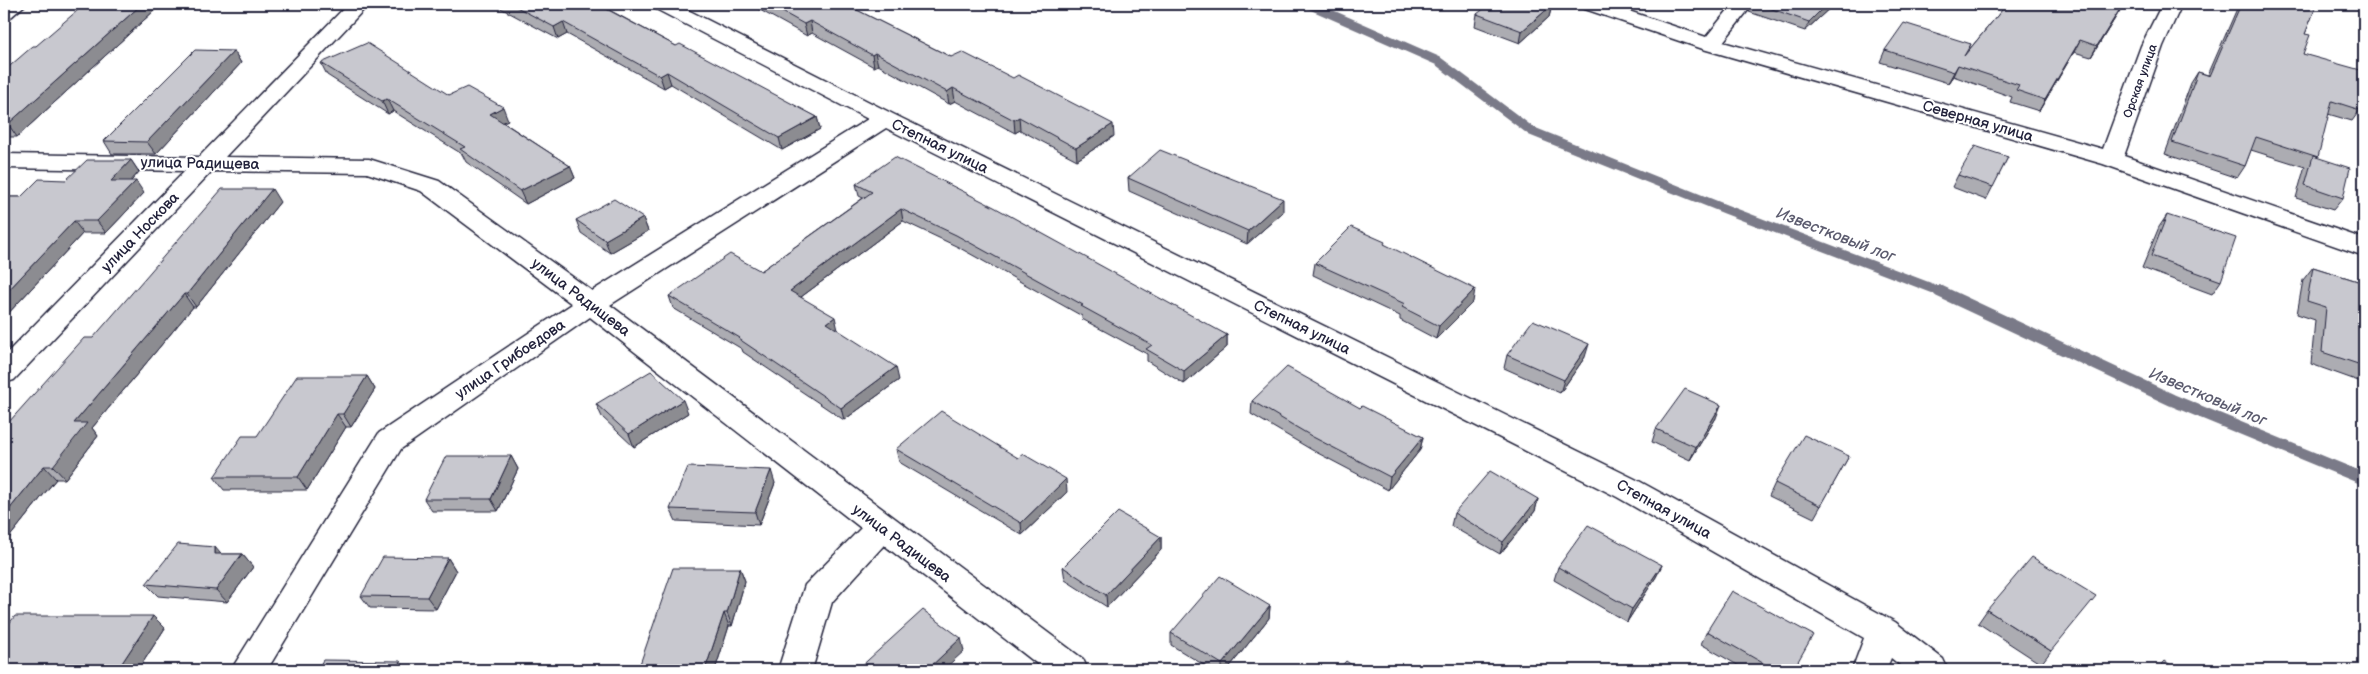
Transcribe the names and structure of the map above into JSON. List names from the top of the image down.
{
  "streets": {
    "street": [
      "Орская улица",
      "Северная улица",
      "Степная улица",
      "улица Радищева",
      "улица Носкова",
      "улица Грибоедова"
    ]
  },
  "crossings": [
    ["Орская улица", "Северная улица"],
    ["Степная улица", "улица Грибоедова"],
    ["улица Радищева", "улица Носкова"],
    ["улица Радищева", "улица Грибоедова"]
  ],
  "water": ["Известковый лог"]
}
